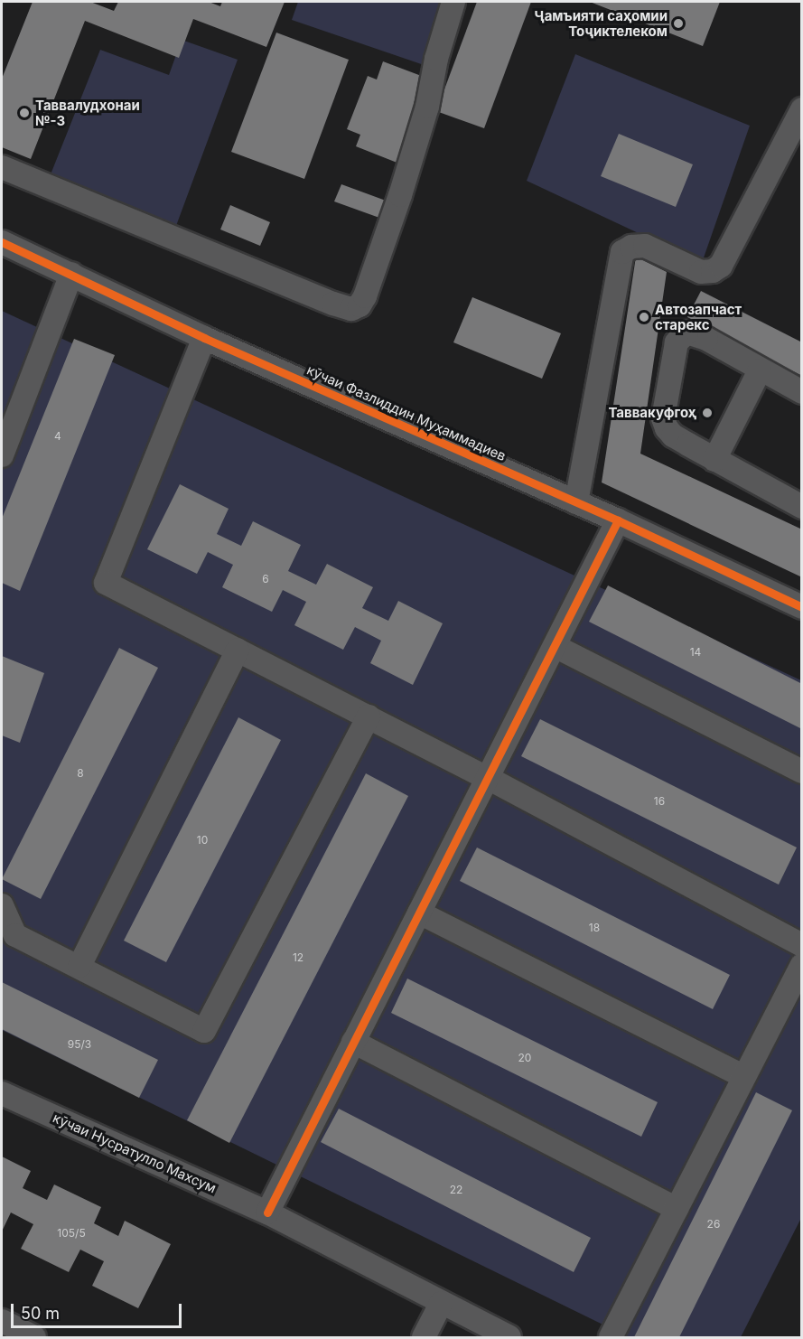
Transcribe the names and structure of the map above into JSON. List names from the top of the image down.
{
  "streets": {
    "street": ["кӯчаи Фазлиддин Муҳаммадиев", "кӯчаи Нусратулло Махсум"]
  },
  "places": [
    "Ҷамъияти саҳомии Тоҷиктелеком",
    "Таввалудхонаи №-3",
    "Автозапчаст старекс",
    "Таввакуфгоҳ"
  ],
  "house_numbers": [
    "4",
    "6",
    "14",
    "8",
    "16",
    "10",
    "18",
    "12",
    "95/3",
    "20",
    "22",
    "26",
    "105/5"
  ],
  "scale_bar": "50 m"
}
